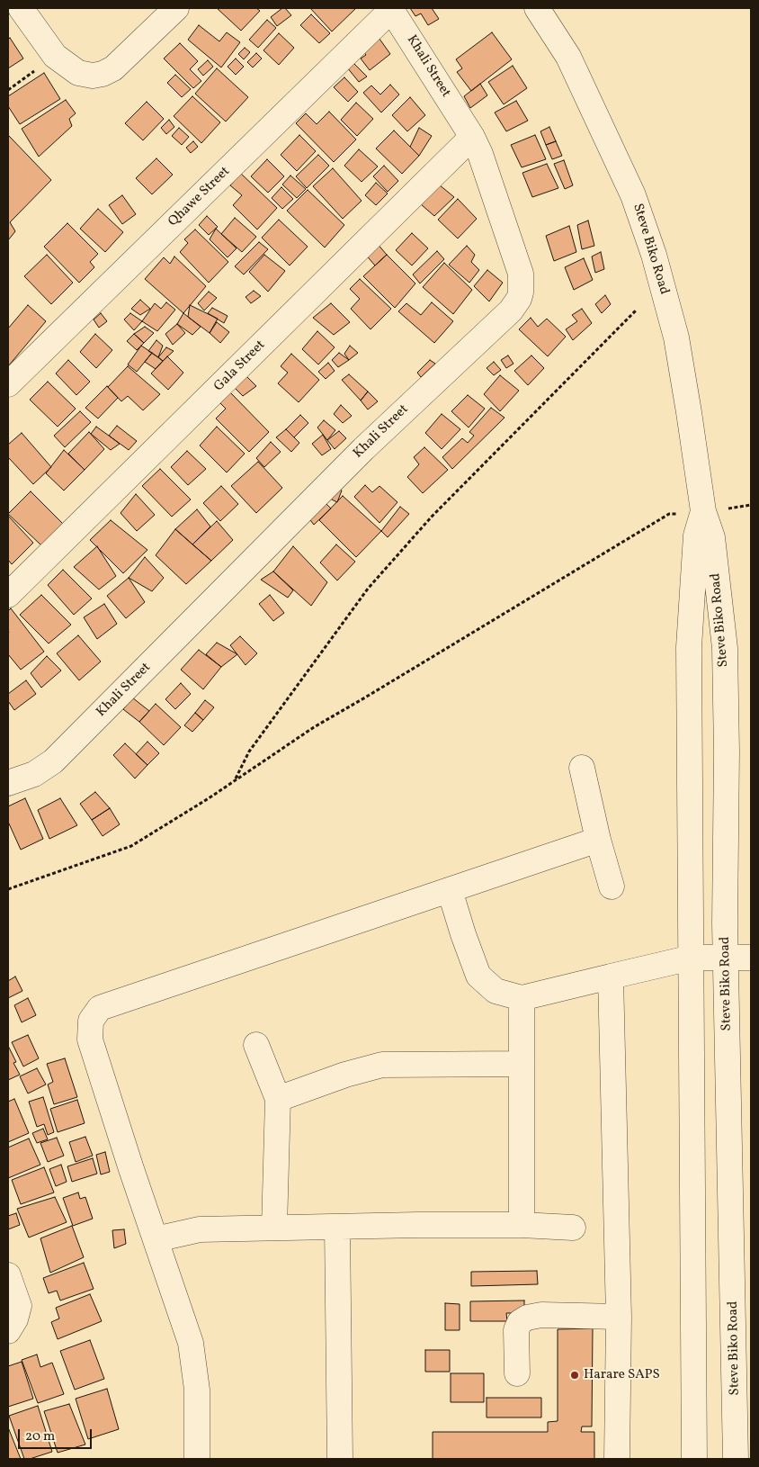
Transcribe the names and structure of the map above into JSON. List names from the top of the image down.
{
  "streets": {
    "street": [
      "Khali Street",
      "Qhawe Street",
      "Steve Biko Road",
      "Gala Street"
    ]
  },
  "crossings": [
    ["Khali Street", "Qhawe Street"],
    ["Khali Street", "Gala Street"]
  ],
  "places": ["Harare SAPS"],
  "scale_bar": "20 m"
}
